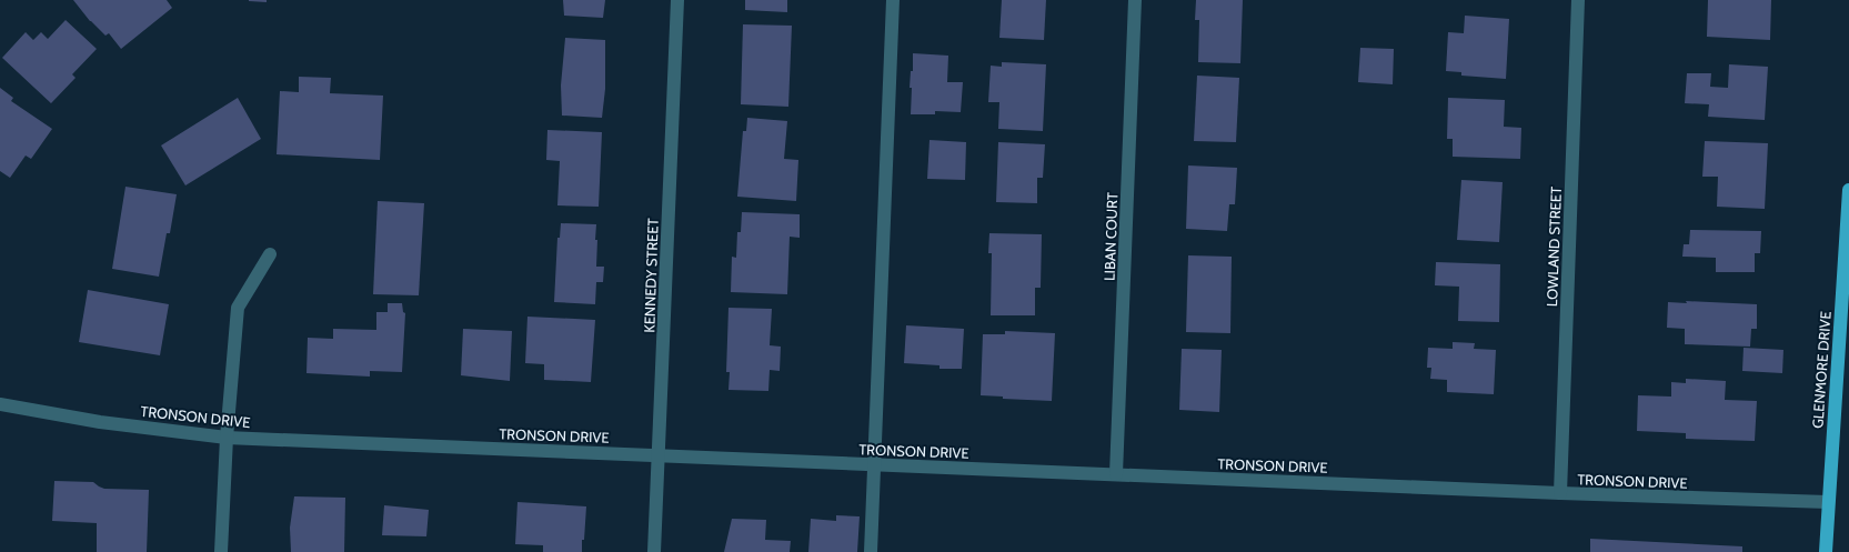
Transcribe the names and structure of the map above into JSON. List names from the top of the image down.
{
  "streets": {
    "main road": ["GLENMORE DRIVE"],
    "street": [
      "LIBAN COURT",
      "LOWLAND STREET",
      "KENNEDY STREET",
      "TRONSON DRIVE"
    ]
  },
  "crossings": [
    ["LIBAN COURT", "TRONSON DRIVE"],
    ["LOWLAND STREET", "TRONSON DRIVE"],
    ["KENNEDY STREET", "TRONSON DRIVE"],
    ["GLENMORE DRIVE", "TRONSON DRIVE"]
  ]
}
